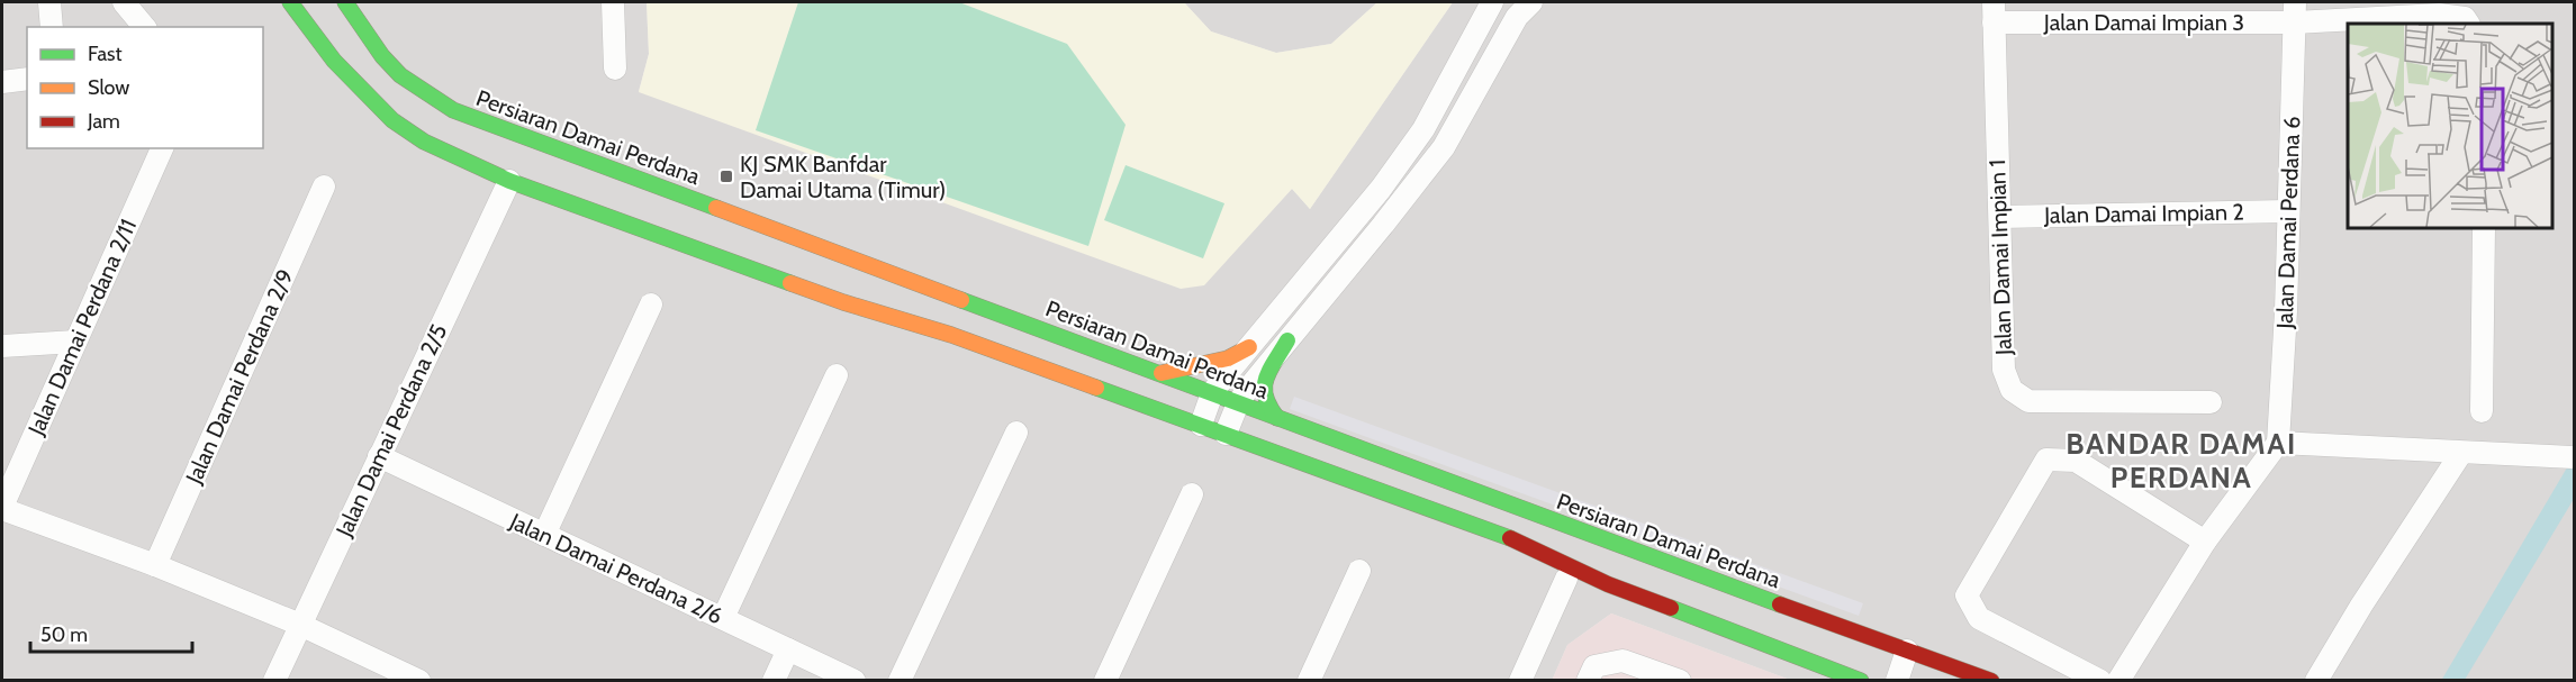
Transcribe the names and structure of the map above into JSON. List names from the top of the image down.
{
  "streets": {
    "main road": ["Persiaran Damai Perdana"],
    "street": [
      "Jalan Damai Impian 3",
      "Jalan Damai Impian 2",
      "Jalan Damai Perdana 6",
      "Jalan Damai Impian 1",
      "Jalan Damai Perdana 2/11",
      "Jalan Damai Perdana 2/9",
      "Jalan Damai Perdana 2/5",
      "Jalan Damai Perdana 2/6"
    ]
  },
  "crossings": [
    ["Jalan Damai Impian 3", "Jalan Damai Perdana 6"],
    ["Jalan Damai Impian 3", "Jalan Damai Impian 1"],
    ["Jalan Damai Impian 2", "Jalan Damai Perdana 6"],
    ["Jalan Damai Impian 2", "Jalan Damai Impian 1"],
    ["Jalan Damai Perdana 2/5", "Jalan Damai Perdana 2/6"]
  ],
  "districts": ["BANDAR DAMAI PERDANA"],
  "places": {
    "transit": ["KJ SMK Banfdar Damai Utama (Timur)"]
  },
  "legend": ["Fast", "Slow", "Jam"],
  "scale_bar": "50 m"
}
